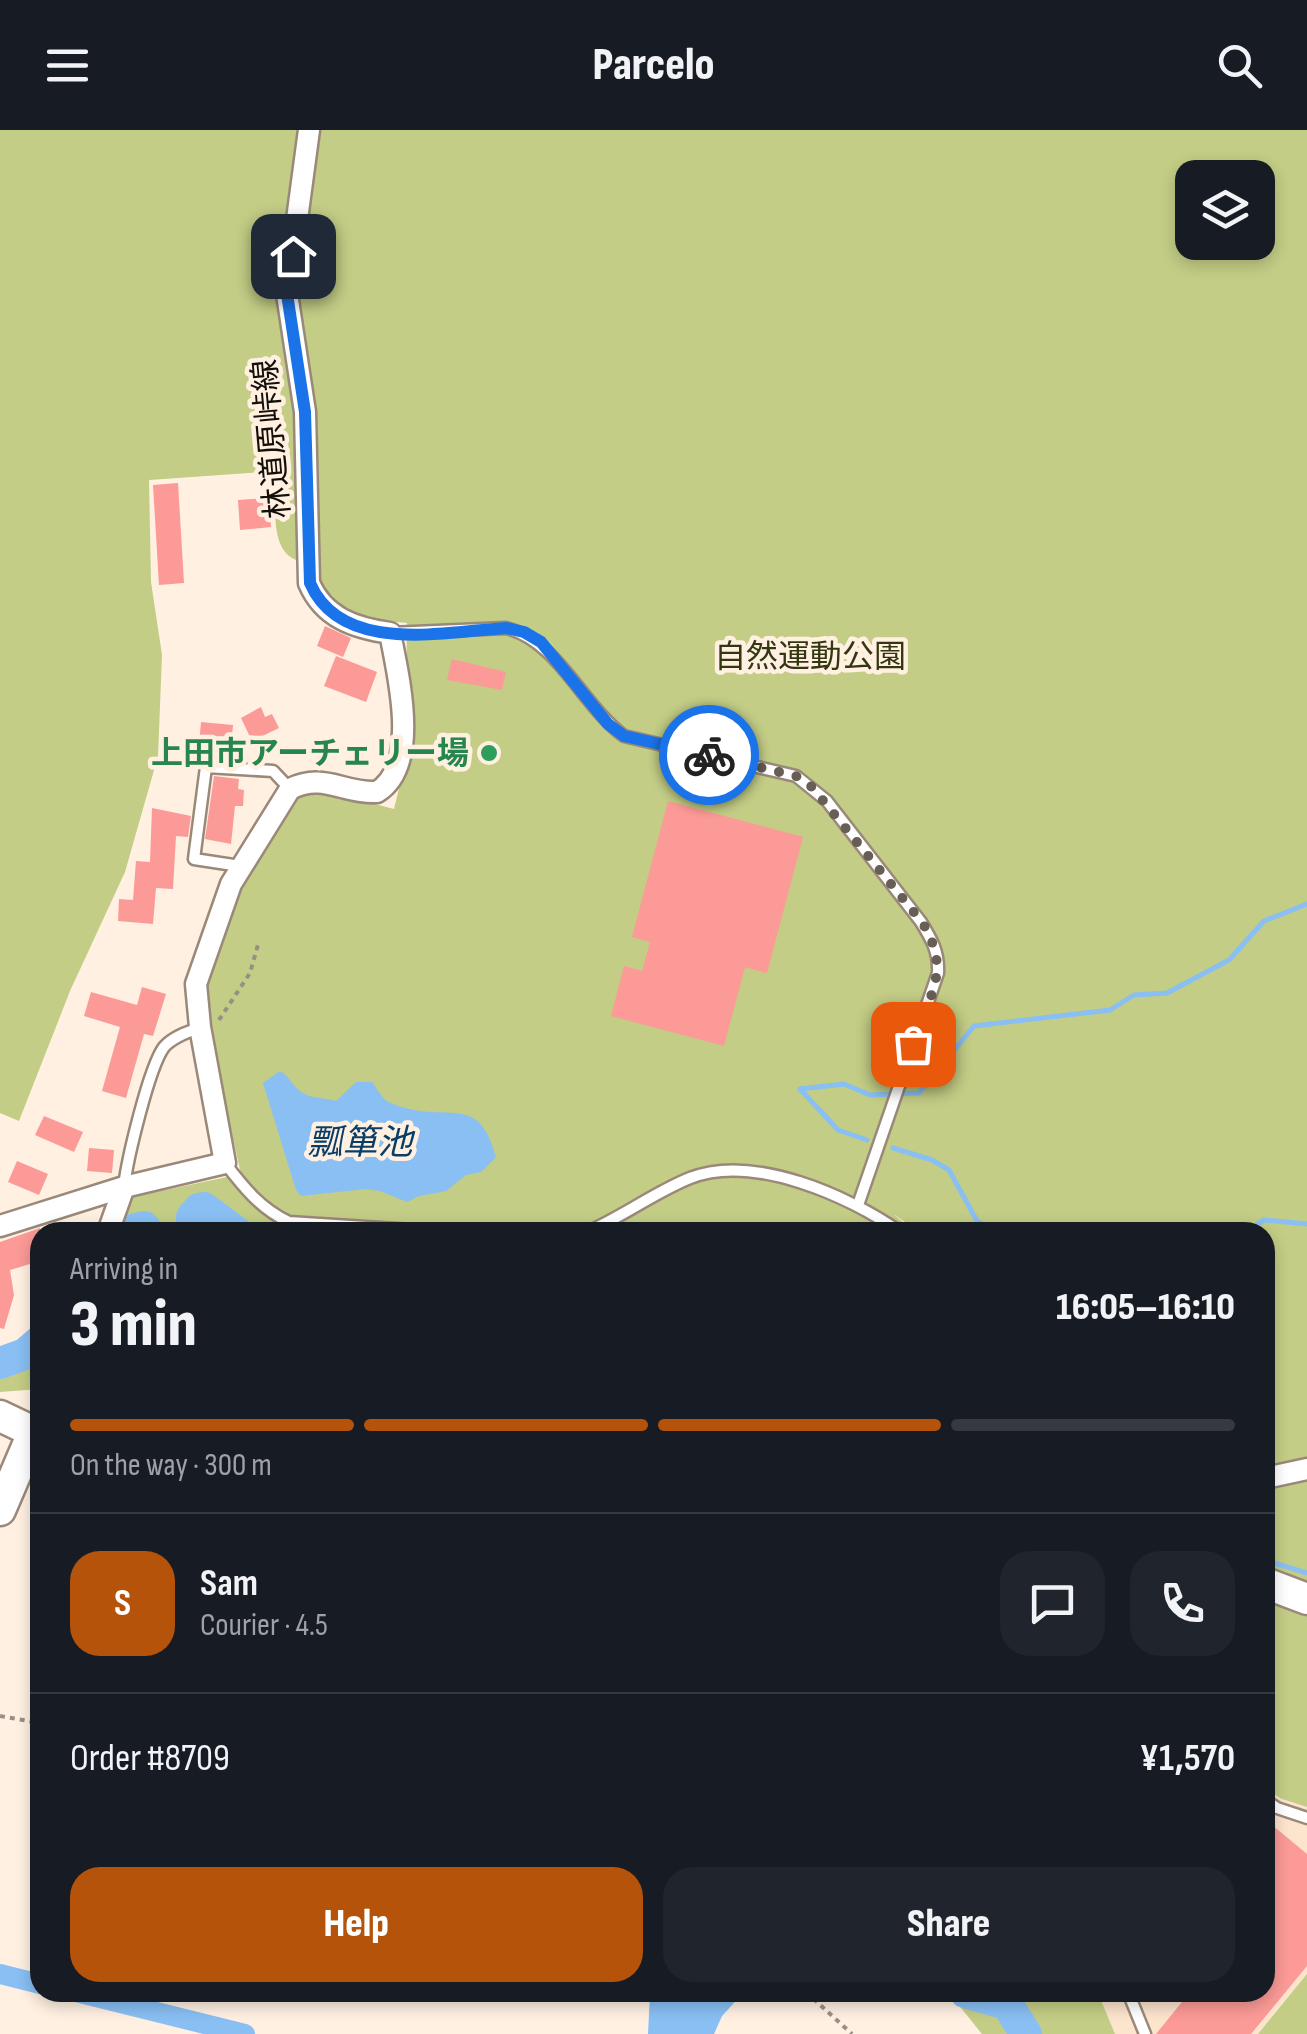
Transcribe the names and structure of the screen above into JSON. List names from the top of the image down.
{
  "streets": {
    "street": ["林道原峠線"]
  },
  "water": ["瓢箪池"],
  "parks": ["自然運動公園"],
  "places": ["上田市アーチェリー場"],
  "page": {
    "header": "Parcelo",
    "heading": ["3 min", "Arriving in", "16:05–16:10"],
    "panel": [
      "Sam",
      "Courier · 4.5",
      "Order #8709",
      "¥1,570"
    ],
    "bar": "On the way · 300 m",
    "round": "S",
    "buttons": ["Help", "Share"]
  }
}
